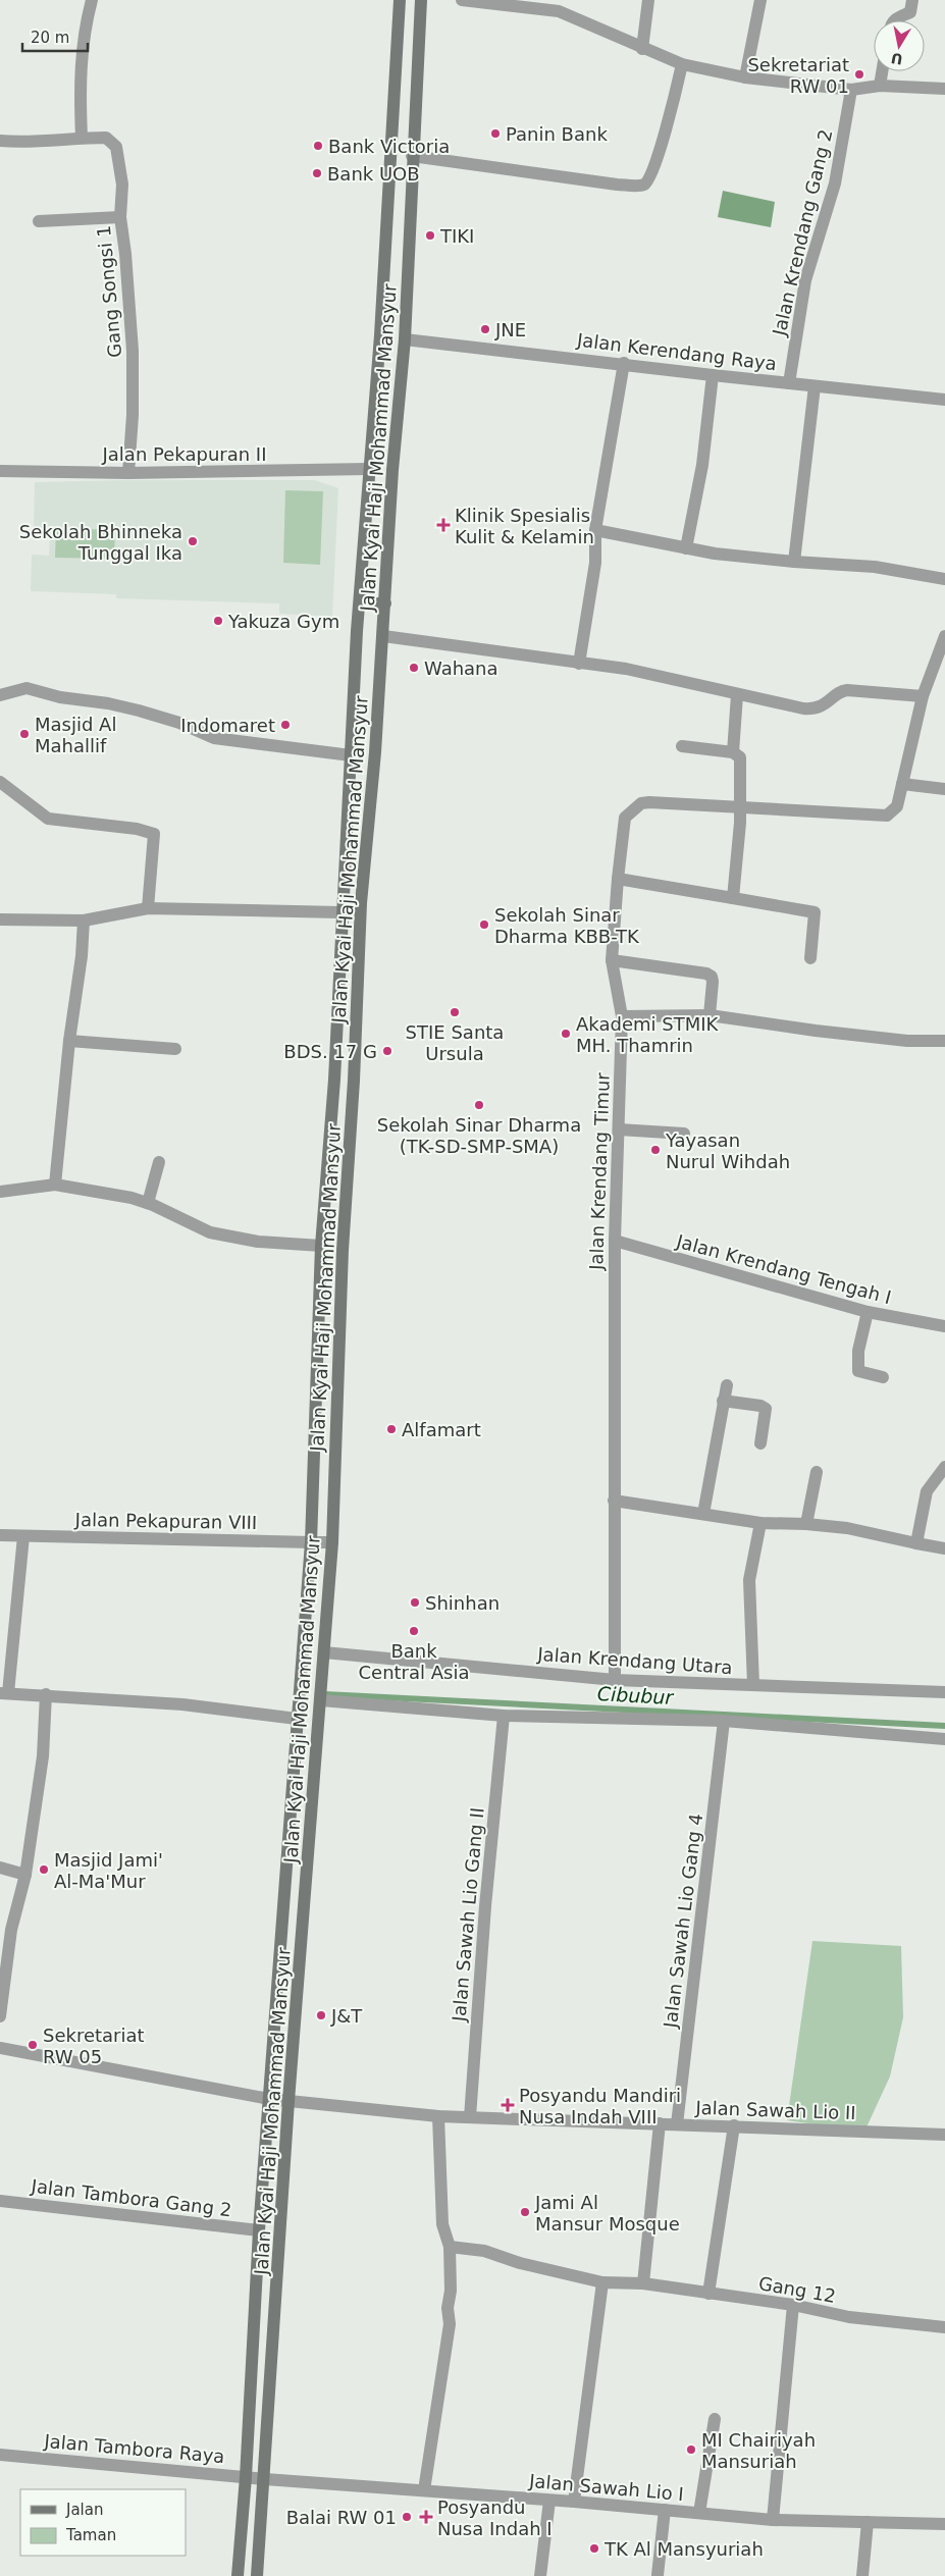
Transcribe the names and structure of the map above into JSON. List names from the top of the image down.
{
  "streets": {
    "main road": ["Jalan Kyai Haji Mohammad Mansyur"],
    "street": [
      "Jalan Krendang Gang 2",
      "Gang Songsi 1",
      "Jalan Kerendang Raya",
      "Jalan Pekapuran II",
      "Jalan Krendang Timur",
      "Jalan Krendang Tengah I",
      "Jalan Pekapuran VIII",
      "Jalan Krendang Utara",
      "Jalan Sawah Lio Gang II",
      "Jalan Sawah Lio Gang 4",
      "Jalan Sawah Lio II",
      "Jalan Tambora Gang 2",
      "Gang 12",
      "Jalan Tambora Raya",
      "Jalan Sawah Lio I"
    ]
  },
  "crossings": [
    ["Jalan Krendang Gang 2", "Jalan Kerendang Raya"],
    ["Gang Songsi 1", "Jalan Pekapuran II"],
    ["Jalan Kerendang Raya", "Jalan Kyai Haji Mohammad Mansyur"],
    ["Jalan Kyai Haji Mohammad Mansyur", "Jalan Pekapuran II"],
    ["Jalan Kyai Haji Mohammad Mansyur", "Jalan Pekapuran VIII"],
    ["Jalan Kyai Haji Mohammad Mansyur", "Jalan Krendang Utara"],
    ["Jalan Kyai Haji Mohammad Mansyur", "Jalan Sawah Lio II"],
    ["Jalan Kyai Haji Mohammad Mansyur", "Jalan Tambora Gang 2"],
    ["Jalan Kyai Haji Mohammad Mansyur", "Jalan Tambora Raya"],
    ["Jalan Kyai Haji Mohammad Mansyur", "Jalan Sawah Lio I"],
    ["Jalan Krendang Timur", "Jalan Krendang Tengah I"],
    ["Jalan Krendang Timur", "Jalan Krendang Utara"],
    ["Jalan Sawah Lio Gang II", "Jalan Sawah Lio II"],
    ["Jalan Sawah Lio Gang 4", "Jalan Sawah Lio II"],
    ["Jalan Tambora Raya", "Jalan Sawah Lio I"]
  ],
  "water": ["Cibubur"],
  "places": {
    "other": [
      "Sekretariat RW 01",
      "Panin Bank",
      "Bank Victoria",
      "Bank UOB",
      "TIKI",
      "JNE",
      "Sekolah Bhinneka Tunggal Ika",
      "Yakuza Gym",
      "Wahana",
      "Indomaret",
      "Masjid Al Mahallif",
      "Sekolah Sinar Dharma KBB-TK",
      "STIE Santa Ursula",
      "Akademi STMIK MH. Thamrin",
      "BDS. 17 G",
      "Sekolah Sinar Dharma (TK-SD-SMP-SMA)",
      "Yayasan Nurul Wihdah",
      "Alfamart",
      "Shinhan",
      "Bank Central Asia",
      "Masjid Jami' Al-Ma'Mur",
      "J&T",
      "Sekretariat RW 05",
      "Jami Al Mansur Mosque",
      "MI Chairiyah Mansuriah",
      "Balai RW 01",
      "TK Al Mansyuriah"
    ],
    "health": ["Klinik Spesialis Kulit & Kelamin", "Posyandu Mandiri Nusa Indah VIII", "Posyandu Nusa Indah I"]
  },
  "legend": ["Jalan", "Taman"],
  "scale_bar": "20 m",
  "north": "bottom"
}
